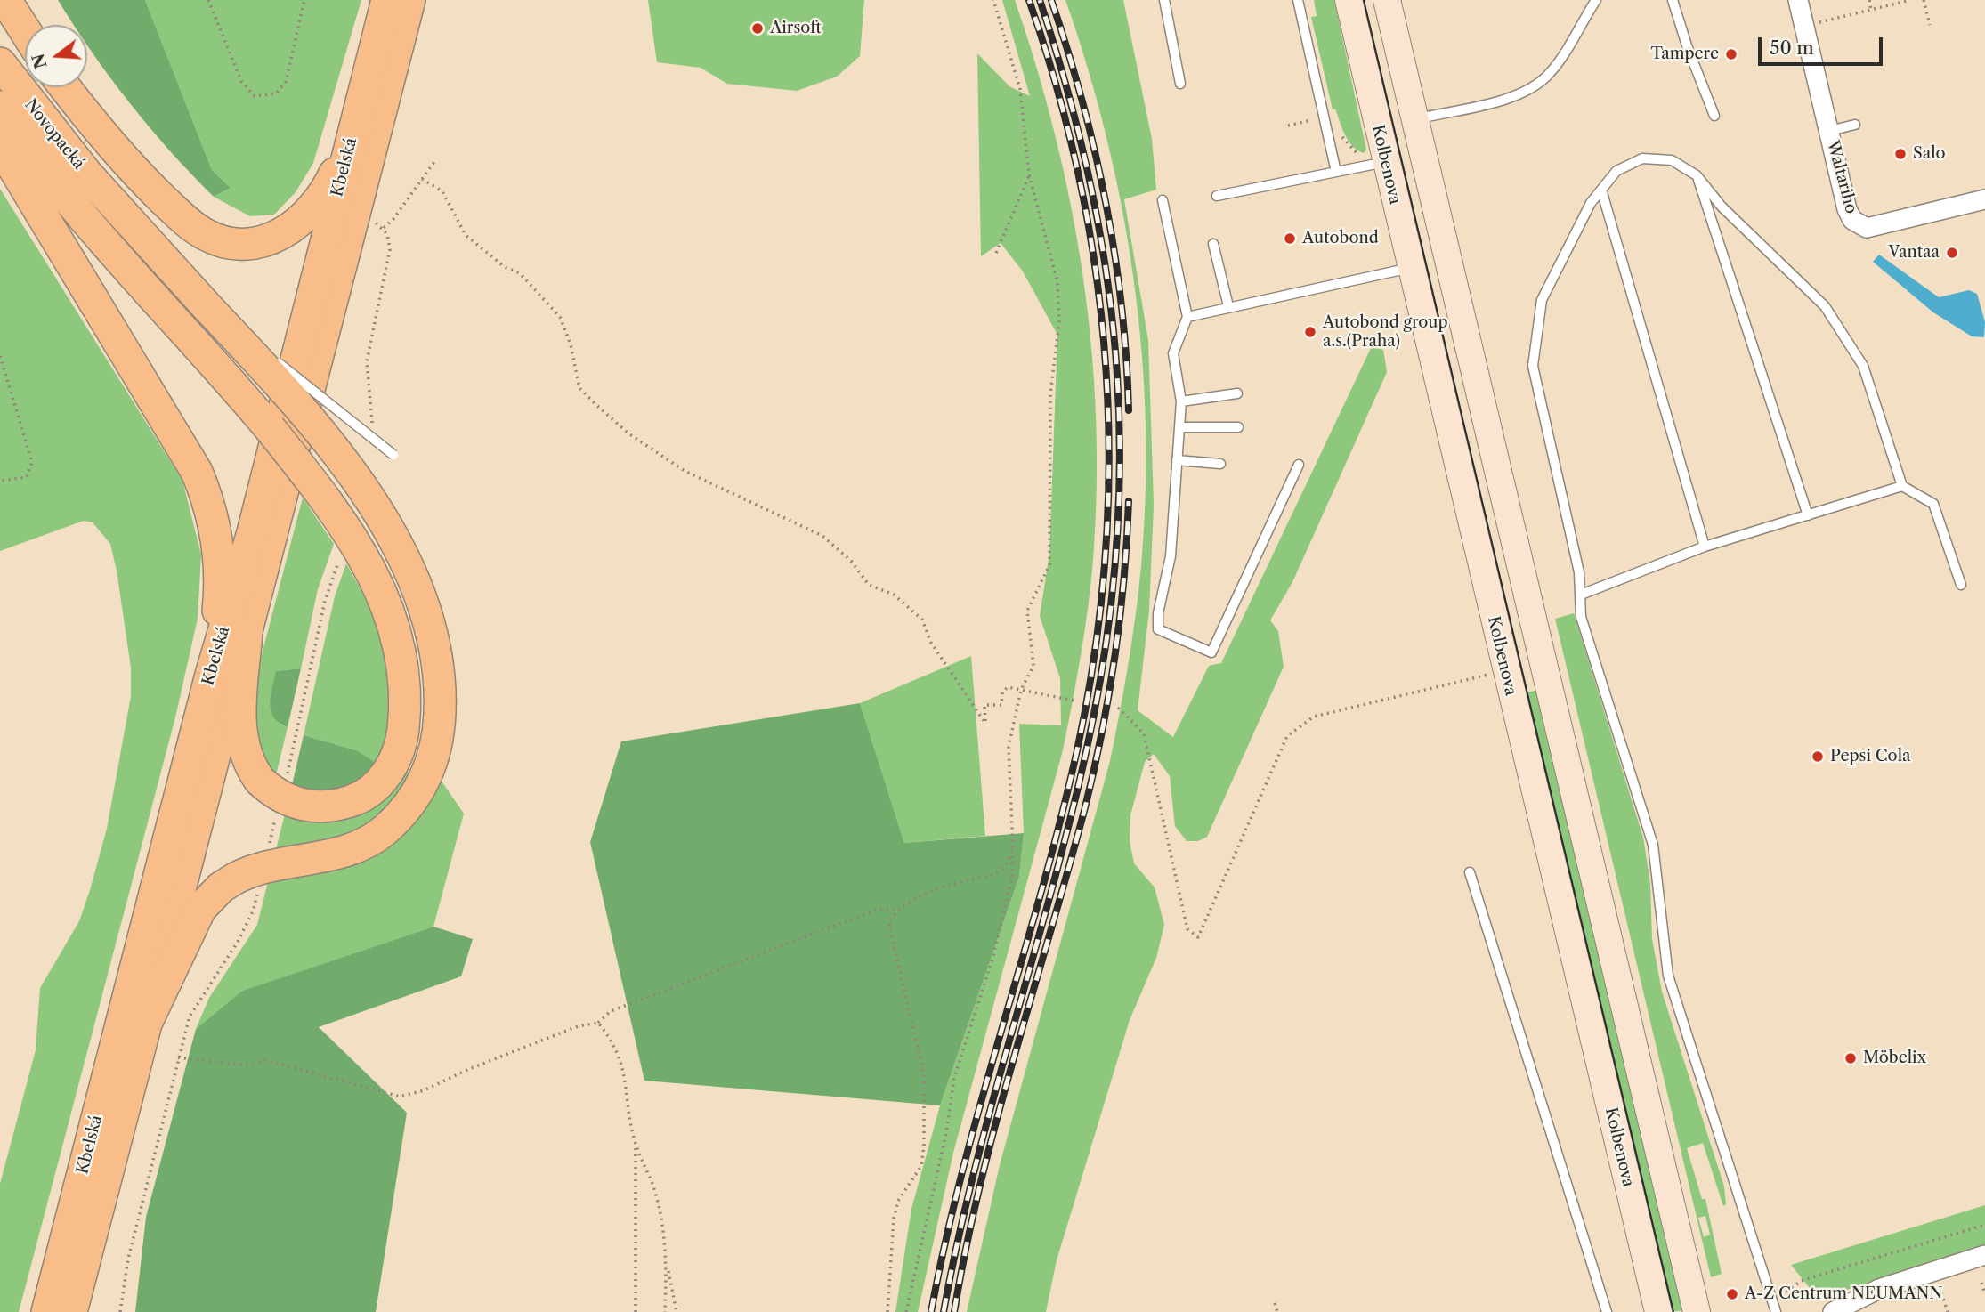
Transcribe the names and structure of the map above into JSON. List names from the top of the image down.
{
  "streets": {
    "highway": ["Novopacká", "Kbelská"],
    "main road": ["Kolbenova"],
    "street": ["Waltariho"]
  },
  "crossings": [
    ["Novopacká", "Kbelská"]
  ],
  "places": [
    "Airsoft",
    "Tampere",
    "Salo",
    "Autobond",
    "Vantaa",
    "Autobond group a.s.(Praha)",
    "Pepsi Cola",
    "Möbelix",
    "A-Z Centrum NEUMANN"
  ],
  "scale_bar": "50 m",
  "north": "left"
}
